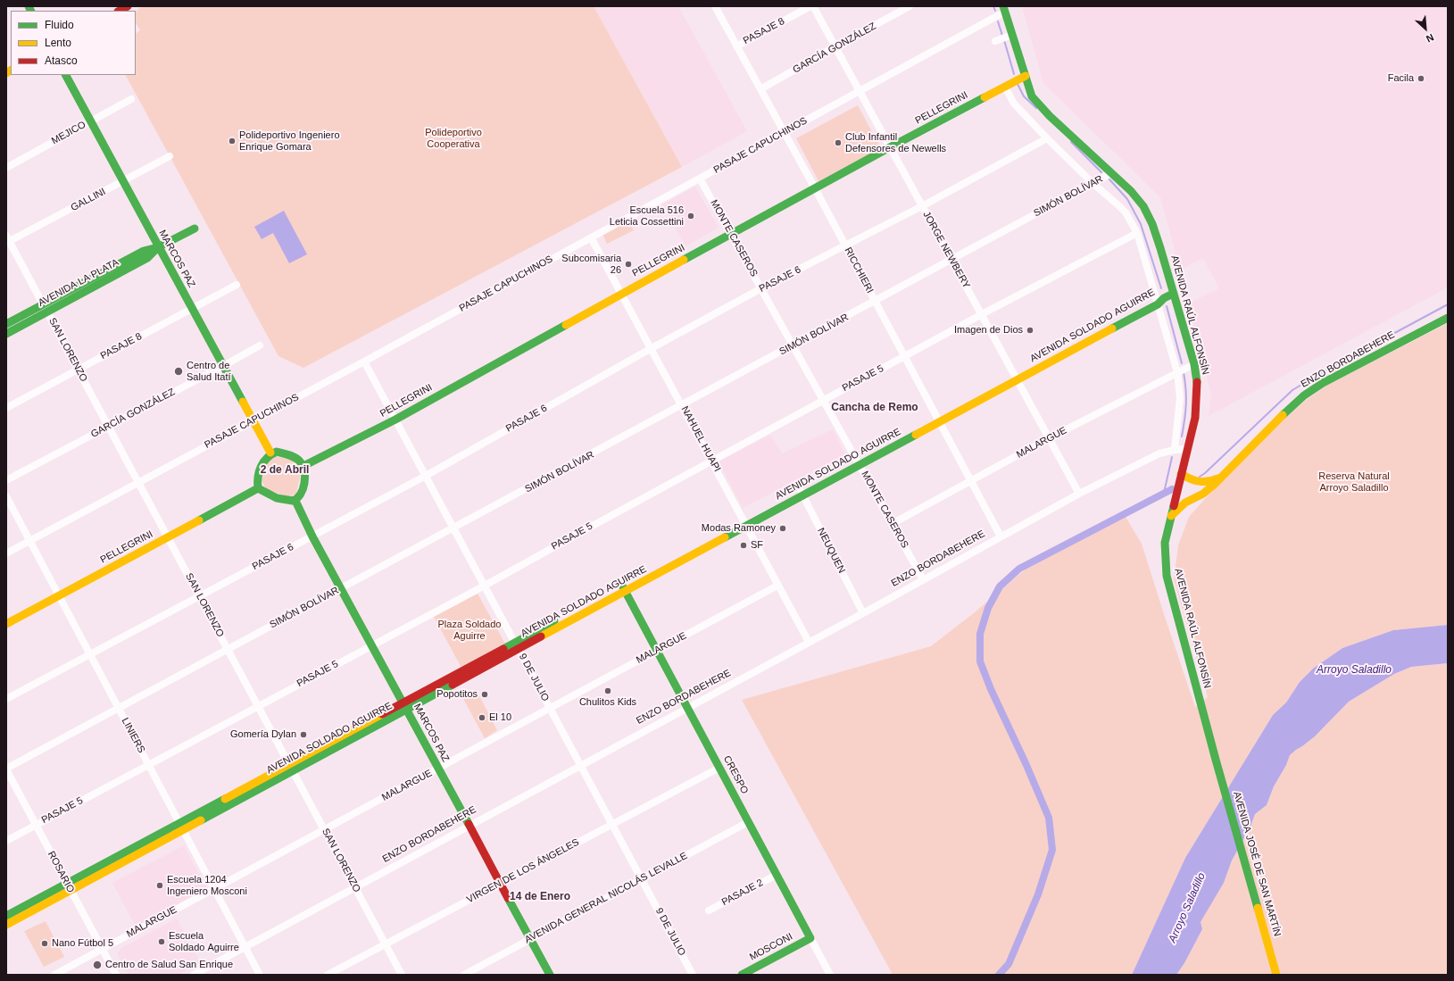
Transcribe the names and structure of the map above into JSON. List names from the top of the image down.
{
  "streets": {
    "street": [
      "PASAJE 8",
      "GARCÍA GONZÁLEZ",
      "PELLEGRINI",
      "MEJICO",
      "PASAJE CAPUCHINOS",
      "SIMÓN BOLÍVAR",
      "GALLINI",
      "MONTE CASEROS",
      "JORGE NEWBERY",
      "MARCOS PAZ",
      "RICCHIERI",
      "PASAJE 6",
      "AVENIDA LA PLATA",
      "AVENIDA RAÚL ALFONSÍN",
      "AVENIDA SOLDADO AGUIRRE",
      "SAN LORENZO",
      "ENZO BORDABEHERE",
      "PASAJE 5",
      "NAHUEL HUAPI",
      "MALARGUE",
      "NEUQUEN",
      "9 DE JULIO",
      "LINIERS",
      "CRESPO",
      "AVENIDA JOSÉ DE SAN MARTÍN",
      "VIRGEN DE LOS ÁNGELES",
      "ROSARIO",
      "PASAJE 2",
      "AVENIDA GENERAL NICOLÁS LEVALLE",
      "MOSCONI"
    ]
  },
  "crossings": [
    ["PASAJE 8", "JORGE NEWBERY"],
    ["PASAJE 8", "MARCOS PAZ"],
    ["PASAJE 8", "RICCHIERI"],
    ["PASAJE 8", "SAN LORENZO"],
    ["GARCÍA GONZÁLEZ", "JORGE NEWBERY"],
    ["GARCÍA GONZÁLEZ", "MARCOS PAZ"],
    ["GARCÍA GONZÁLEZ", "RICCHIERI"],
    ["GARCÍA GONZÁLEZ", "SAN LORENZO"],
    ["PELLEGRINI", "MONTE CASEROS"],
    ["PELLEGRINI", "JORGE NEWBERY"],
    ["PELLEGRINI", "MARCOS PAZ"],
    ["PELLEGRINI", "RICCHIERI"],
    ["PELLEGRINI", "AVENIDA RAÚL ALFONSÍN"],
    ["PELLEGRINI", "SAN LORENZO"],
    ["PELLEGRINI", "NAHUEL HUAPI"],
    ["PELLEGRINI", "9 DE JULIO"],
    ["PELLEGRINI", "LINIERS"],
    ["MEJICO", "MARCOS PAZ"],
    ["PASAJE CAPUCHINOS", "MONTE CASEROS"],
    ["PASAJE CAPUCHINOS", "JORGE NEWBERY"],
    ["PASAJE CAPUCHINOS", "MARCOS PAZ"],
    ["PASAJE CAPUCHINOS", "RICCHIERI"],
    ["PASAJE CAPUCHINOS", "AVENIDA RAÚL ALFONSÍN"],
    ["PASAJE CAPUCHINOS", "SAN LORENZO"],
    ["PASAJE CAPUCHINOS", "NAHUEL HUAPI"],
    ["PASAJE CAPUCHINOS", "9 DE JULIO"],
    ["PASAJE CAPUCHINOS", "LINIERS"],
    ["SIMÓN BOLÍVAR", "MONTE CASEROS"],
    ["SIMÓN BOLÍVAR", "JORGE NEWBERY"],
    ["SIMÓN BOLÍVAR", "MARCOS PAZ"],
    ["SIMÓN BOLÍVAR", "RICCHIERI"],
    ["SIMÓN BOLÍVAR", "AVENIDA RAÚL ALFONSÍN"],
    ["SIMÓN BOLÍVAR", "SAN LORENZO"],
    ["SIMÓN BOLÍVAR", "NAHUEL HUAPI"],
    ["SIMÓN BOLÍVAR", "9 DE JULIO"],
    ["SIMÓN BOLÍVAR", "LINIERS"],
    ["SIMÓN BOLÍVAR", "ROSARIO"],
    ["GALLINI", "MARCOS PAZ"],
    ["GALLINI", "SAN LORENZO"],
    ["MONTE CASEROS", "PASAJE 6"],
    ["MONTE CASEROS", "AVENIDA SOLDADO AGUIRRE"],
    ["MONTE CASEROS", "ENZO BORDABEHERE"],
    ["MONTE CASEROS", "PASAJE 5"],
    ["MONTE CASEROS", "MALARGUE"],
    ["JORGE NEWBERY", "PASAJE 6"],
    ["JORGE NEWBERY", "AVENIDA SOLDADO AGUIRRE"],
    ["JORGE NEWBERY", "ENZO BORDABEHERE"],
    ["JORGE NEWBERY", "PASAJE 5"],
    ["JORGE NEWBERY", "MALARGUE"],
    ["MARCOS PAZ", "PASAJE 6"],
    ["MARCOS PAZ", "AVENIDA LA PLATA"],
    ["MARCOS PAZ", "AVENIDA SOLDADO AGUIRRE"],
    ["MARCOS PAZ", "ENZO BORDABEHERE"],
    ["MARCOS PAZ", "PASAJE 5"],
    ["MARCOS PAZ", "MALARGUE"],
    ["MARCOS PAZ", "VIRGEN DE LOS ÁNGELES"],
    ["MARCOS PAZ", "AVENIDA GENERAL NICOLÁS LEVALLE"],
    ["RICCHIERI", "PASAJE 6"],
    ["RICCHIERI", "AVENIDA SOLDADO AGUIRRE"],
    ["RICCHIERI", "ENZO BORDABEHERE"],
    ["RICCHIERI", "PASAJE 5"],
    ["RICCHIERI", "MALARGUE"],
    ["PASAJE 6", "SAN LORENZO"],
    ["PASAJE 6", "NAHUEL HUAPI"],
    ["PASAJE 6", "9 DE JULIO"],
    ["PASAJE 6", "LINIERS"],
    ["AVENIDA LA PLATA", "SAN LORENZO"],
    ["AVENIDA RAÚL ALFONSÍN", "AVENIDA SOLDADO AGUIRRE"],
    ["AVENIDA RAÚL ALFONSÍN", "ENZO BORDABEHERE"],
    ["AVENIDA RAÚL ALFONSÍN", "MALARGUE"],
    ["AVENIDA RAÚL ALFONSÍN", "AVENIDA JOSÉ DE SAN MARTÍN"],
    ["AVENIDA SOLDADO AGUIRRE", "SAN LORENZO"],
    ["AVENIDA SOLDADO AGUIRRE", "NAHUEL HUAPI"],
    ["AVENIDA SOLDADO AGUIRRE", "NEUQUEN"],
    ["AVENIDA SOLDADO AGUIRRE", "9 DE JULIO"],
    ["AVENIDA SOLDADO AGUIRRE", "LINIERS"],
    ["AVENIDA SOLDADO AGUIRRE", "CRESPO"],
    ["AVENIDA SOLDADO AGUIRRE", "ROSARIO"],
    ["SAN LORENZO", "ENZO BORDABEHERE"],
    ["SAN LORENZO", "PASAJE 5"],
    ["SAN LORENZO", "MALARGUE"],
    ["SAN LORENZO", "VIRGEN DE LOS ÁNGELES"],
    ["ENZO BORDABEHERE", "NAHUEL HUAPI"],
    ["ENZO BORDABEHERE", "NEUQUEN"],
    ["ENZO BORDABEHERE", "9 DE JULIO"],
    ["ENZO BORDABEHERE", "LINIERS"],
    ["ENZO BORDABEHERE", "CRESPO"],
    ["PASAJE 5", "NAHUEL HUAPI"],
    ["PASAJE 5", "9 DE JULIO"],
    ["PASAJE 5", "LINIERS"],
    ["PASAJE 5", "ROSARIO"],
    ["NAHUEL HUAPI", "MALARGUE"],
    ["MALARGUE", "9 DE JULIO"],
    ["MALARGUE", "LINIERS"],
    ["MALARGUE", "CRESPO"],
    ["MALARGUE", "ROSARIO"],
    ["9 DE JULIO", "VIRGEN DE LOS ÁNGELES"],
    ["9 DE JULIO", "AVENIDA GENERAL NICOLÁS LEVALLE"],
    ["CRESPO", "VIRGEN DE LOS ÁNGELES"],
    ["CRESPO", "PASAJE 2"],
    ["CRESPO", "AVENIDA GENERAL NICOLÁS LEVALLE"],
    ["CRESPO", "MOSCONI"]
  ],
  "districts": ["Cancha de Remo", "2 de Abril", "14 de Enero"],
  "water": ["Arroyo Saladillo"],
  "parks": ["Polideportivo Cooperativa", "Reserva Natural Arroyo Saladillo", "Plaza Soldado Aguirre"],
  "places": [
    "Facila",
    "Polideportivo Ingeniero Enrique Gomara",
    "Club Infantil Defensores de Newells",
    "Escuela 516 Leticia Cossettini",
    "Subcomisaria 26",
    "Imagen de Dios",
    "Centro de Salud Itatí",
    "Modas Ramoney",
    "SF",
    "Chulitos Kids",
    "Popotitos",
    "El 10",
    "Gomería Dylan",
    "Escuela 1204 Ingeniero Mosconi",
    "Escuela Soldado Aguirre",
    "Nano Fútbol 5",
    "Centro de Salud San Enrique"
  ],
  "legend": ["Fluido", "Lento", "Atasco"],
  "north": "bottom right"
}
